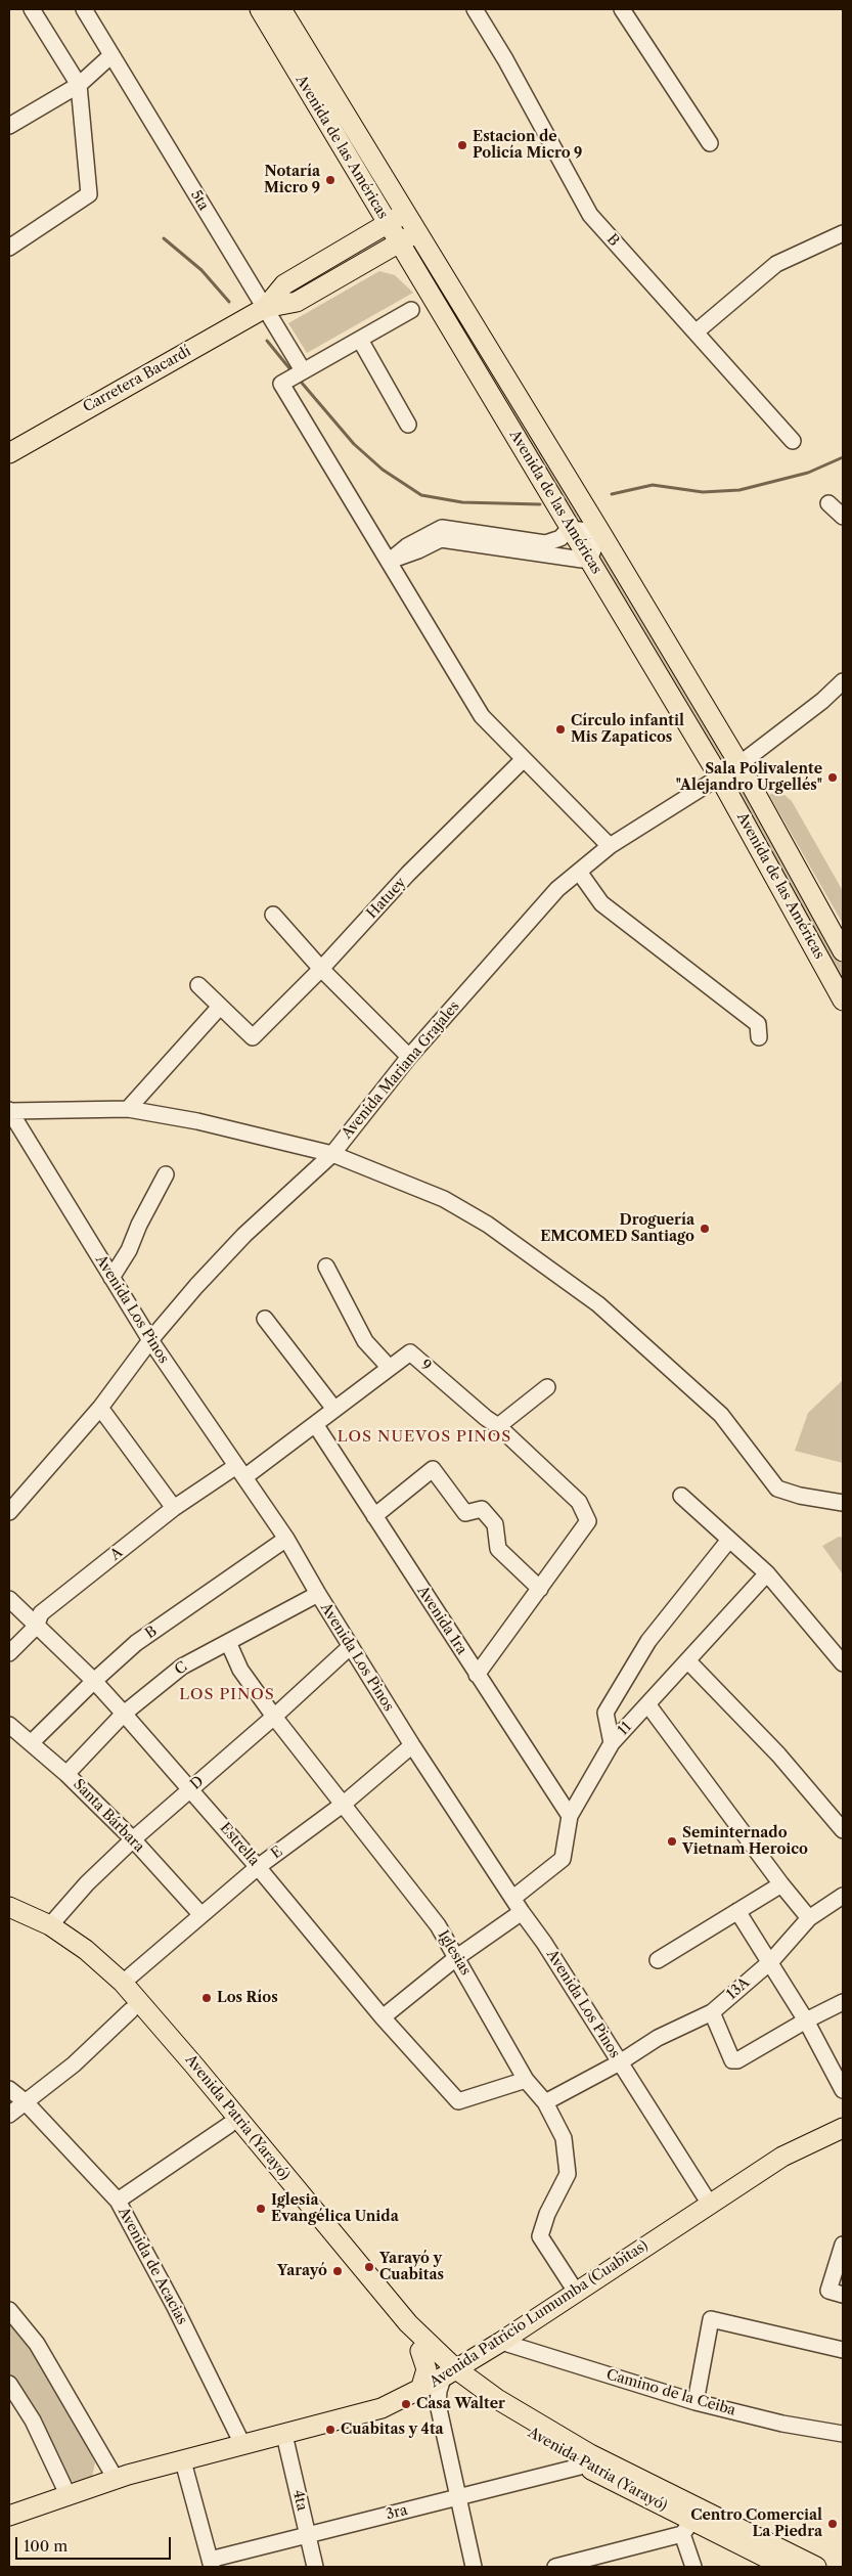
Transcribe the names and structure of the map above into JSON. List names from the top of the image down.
{
  "streets": {
    "main road": [
      "Avenida de las Américas",
      "Carretera Bacardí",
      "Avenida Patria (Yarayó)",
      "Avenida Patricio Lumumba (Cuabitas)"
    ],
    "street": [
      "5ta",
      "B",
      "Hatuey",
      "Avenida Mariana Grajales",
      "Avenida Los Pinos",
      "9",
      "A",
      "Avenida 1ra",
      "C",
      "11",
      "D",
      "Santa Bárbara",
      "Estrella",
      "E",
      "Iglesias",
      "13A",
      "Avenida de Acacias",
      "Camino de la Ceiba",
      "4ta",
      "3ra"
    ]
  },
  "crossings": [
    ["Avenida de las Américas", "Carretera Bacardí"],
    ["Avenida de las Américas", "Avenida Mariana Grajales"],
    ["5ta", "Carretera Bacardí"],
    ["B", "Avenida Los Pinos"],
    ["B", "Santa Bárbara"],
    ["B", "Estrella"],
    ["Avenida Mariana Grajales", "Avenida Los Pinos"],
    ["Avenida Los Pinos", "9"],
    ["Avenida Los Pinos", "A"],
    ["Avenida Los Pinos", "C"],
    ["Avenida Los Pinos", "11"],
    ["Avenida Los Pinos", "D"],
    ["Avenida Los Pinos", "E"],
    ["Avenida Los Pinos", "13A"],
    ["Avenida Los Pinos", "Avenida Patricio Lumumba (Cuabitas)"],
    ["9", "A"],
    ["9", "Avenida 1ra"],
    ["A", "Estrella"],
    ["Avenida 1ra", "11"],
    ["C", "Santa Bárbara"],
    ["C", "Estrella"],
    ["C", "Iglesias"],
    ["D", "Santa Bárbara"],
    ["D", "Estrella"],
    ["D", "Iglesias"],
    ["D", "Avenida Patria (Yarayó)"],
    ["Santa Bárbara", "E"],
    ["Estrella", "E"],
    ["Estrella", "Iglesias"],
    ["E", "Iglesias"],
    ["E", "Avenida Patria (Yarayó)"],
    ["Iglesias", "13A"],
    ["Iglesias", "Avenida Patricio Lumumba (Cuabitas)"],
    ["Avenida Patria (Yarayó)", "Avenida Patricio Lumumba (Cuabitas)"],
    ["Avenida Patria (Yarayó)", "3ra"],
    ["Avenida de Acacias", "Avenida Patricio Lumumba (Cuabitas)"],
    ["Avenida Patricio Lumumba (Cuabitas)", "Camino de la Ceiba"],
    ["Avenida Patricio Lumumba (Cuabitas)", "4ta"],
    ["4ta", "3ra"]
  ],
  "districts": ["LOS NUEVOS PINOS", "LOS PINOS"],
  "places": [
    "Estacion de Policía Micro 9",
    "Notaría Micro 9",
    "Círculo infantil Mis Zapaticos",
    "Sala Polivalente \"Alejandro Urgellés\"",
    "Droguería EMCOMED Santiago",
    "Seminternado Vietnam Heroico",
    "Los Ríos",
    "Iglesia Evangélica Unida",
    "Yarayó y Cuabitas",
    "Yarayó",
    "Casa Walter",
    "Cuabitas y 4ta",
    "Centro Comercial La Piedra"
  ],
  "scale_bar": "100 m"
}
